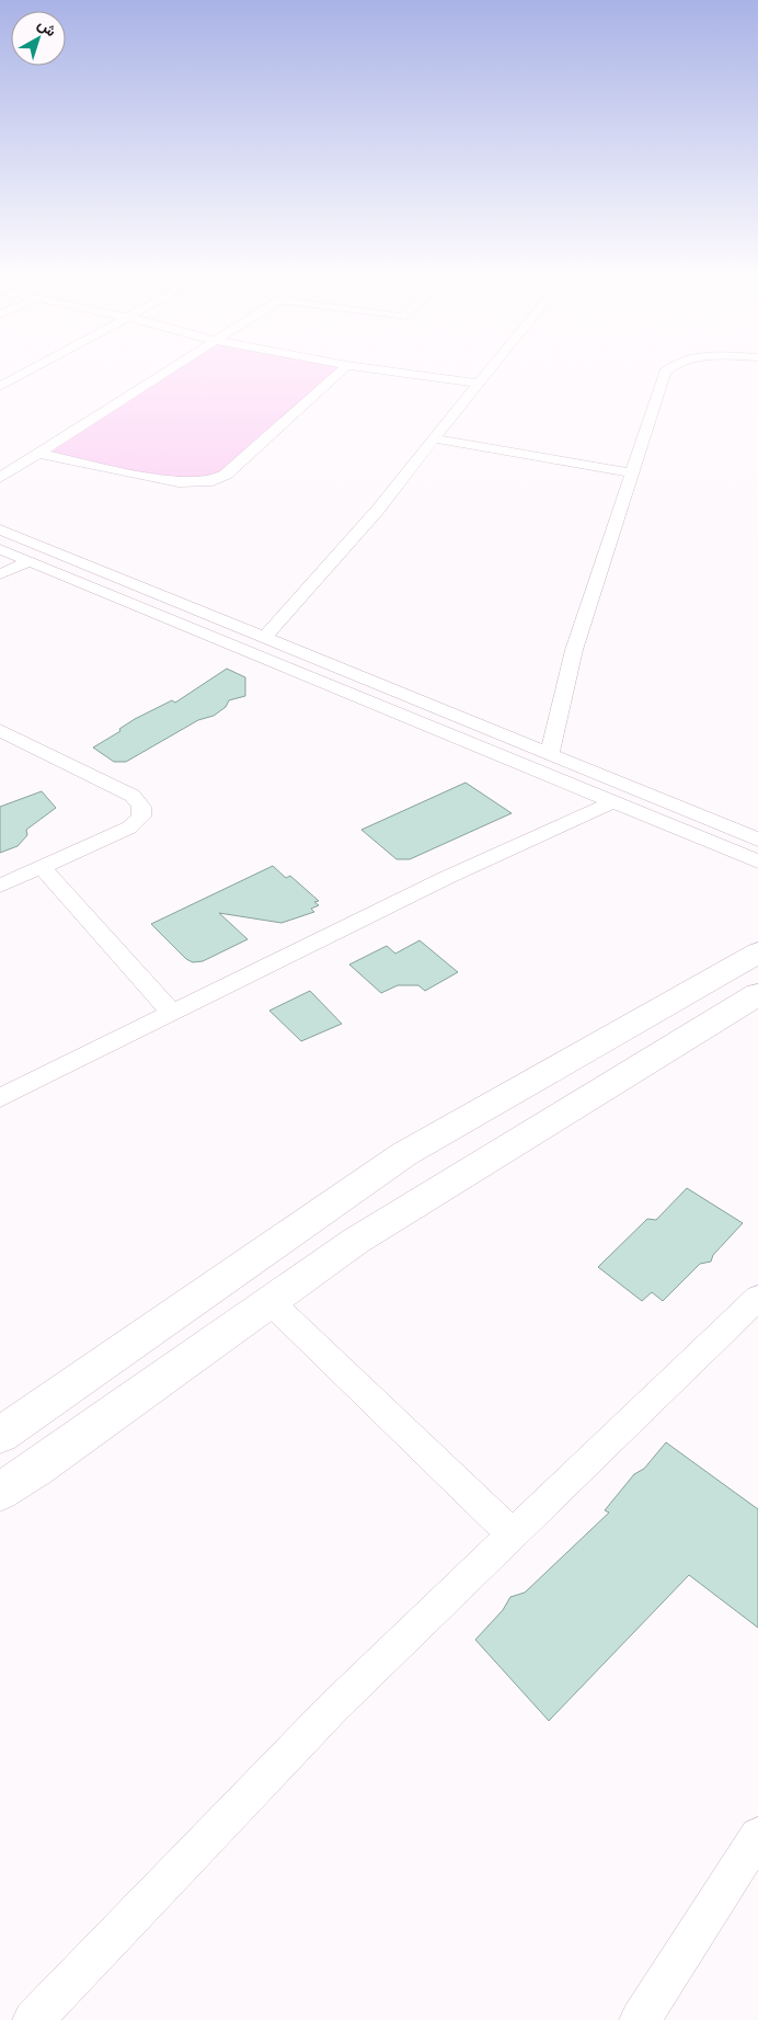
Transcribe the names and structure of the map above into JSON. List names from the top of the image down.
{
  "north": "top right"
}
